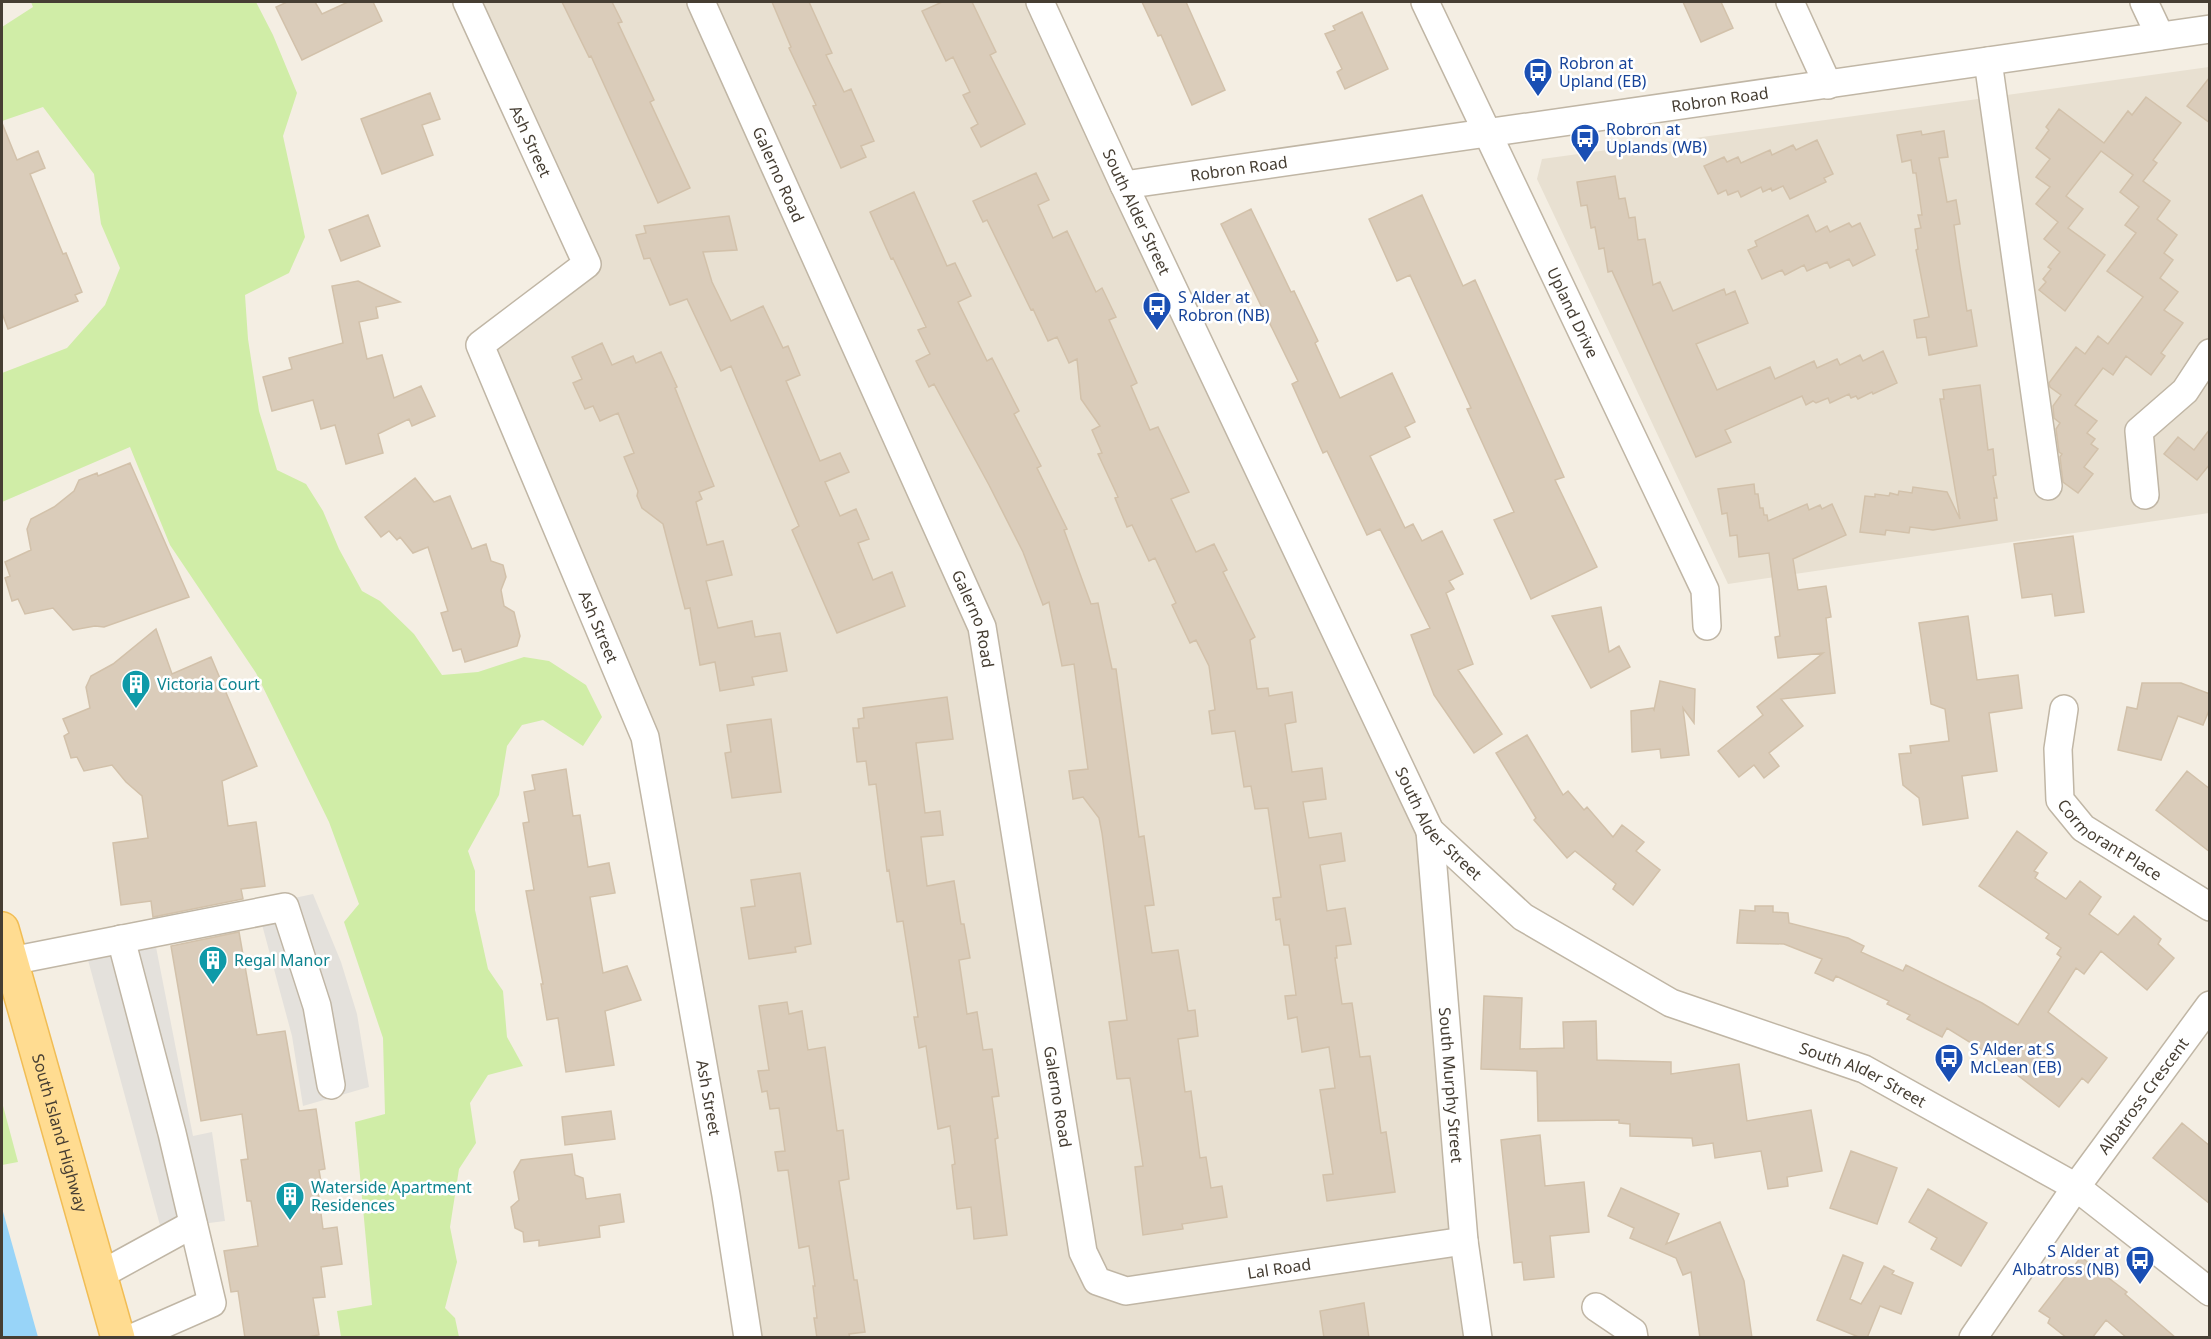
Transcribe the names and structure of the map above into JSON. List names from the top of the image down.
{
  "streets": {
    "main road": ["South Island Highway"],
    "street": [
      "Robron Road",
      "Ash Street",
      "Galerno Road",
      "South Alder Street",
      "Upland Drive",
      "Cormorant Place",
      "South Murphy Street",
      "Albatross Crescent",
      "Lal Road"
    ]
  },
  "crossings": [
    ["Robron Road", "South Alder Street"],
    ["Robron Road", "Upland Drive"],
    ["Galerno Road", "Lal Road"],
    ["South Alder Street", "South Murphy Street"],
    ["South Alder Street", "Albatross Crescent"],
    ["South Murphy Street", "Lal Road"]
  ],
  "places": {
    "bus stop": [
      "Robron at Upland (EB)",
      "Robron at Uplands (WB)",
      "S Alder at Robron (NB)",
      "S Alder at S McLean (EB)",
      "S Alder at Albatross (NB)"
    ],
    "building": ["Victoria Court", "Regal Manor", "Waterside Apartment Residences"]
  }
}
